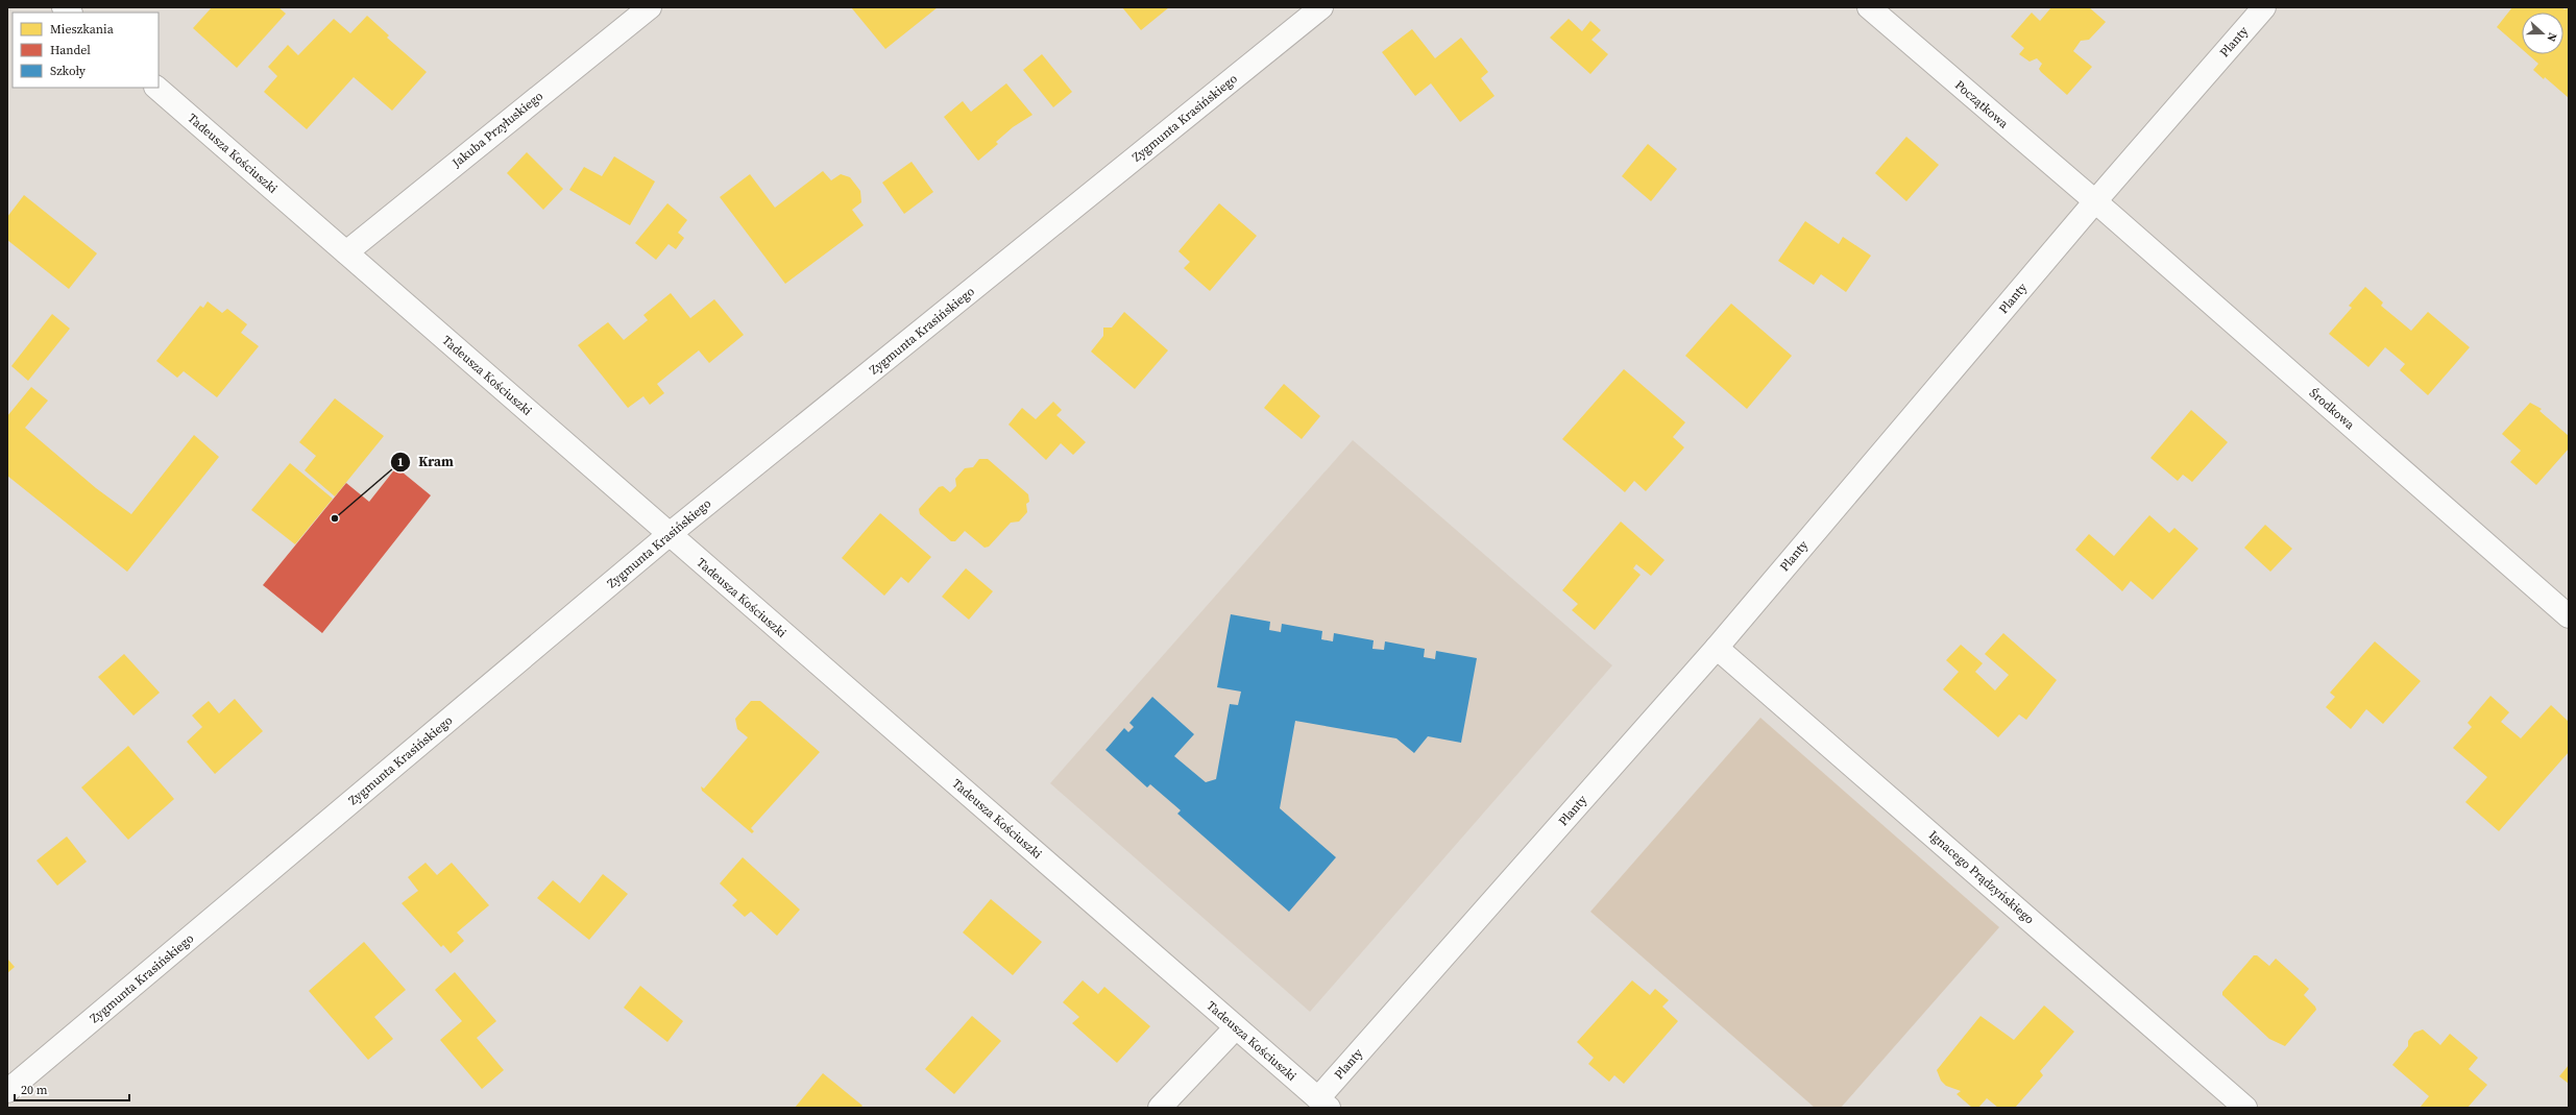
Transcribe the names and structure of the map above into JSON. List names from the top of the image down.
{
  "streets": {
    "street": [
      "Planty",
      "Początkowa",
      "Zygmunta Krasińskiego",
      "Jakuba Przyłuskiego",
      "Tadeusza Kościuszki",
      "Środkowa",
      "Ignacego Prądzyńskiego"
    ]
  },
  "crossings": [
    ["Planty", "Początkowa"],
    ["Planty", "Tadeusza Kościuszki"],
    ["Planty", "Środkowa"],
    ["Planty", "Ignacego Prądzyńskiego"],
    ["Początkowa", "Środkowa"],
    ["Zygmunta Krasińskiego", "Tadeusza Kościuszki"],
    ["Jakuba Przyłuskiego", "Tadeusza Kościuszki"]
  ],
  "places": ["Kram"],
  "legend": ["Mieszkania", "Handel", "Szkoły"],
  "scale_bar": "20 m",
  "north": "right"
}
